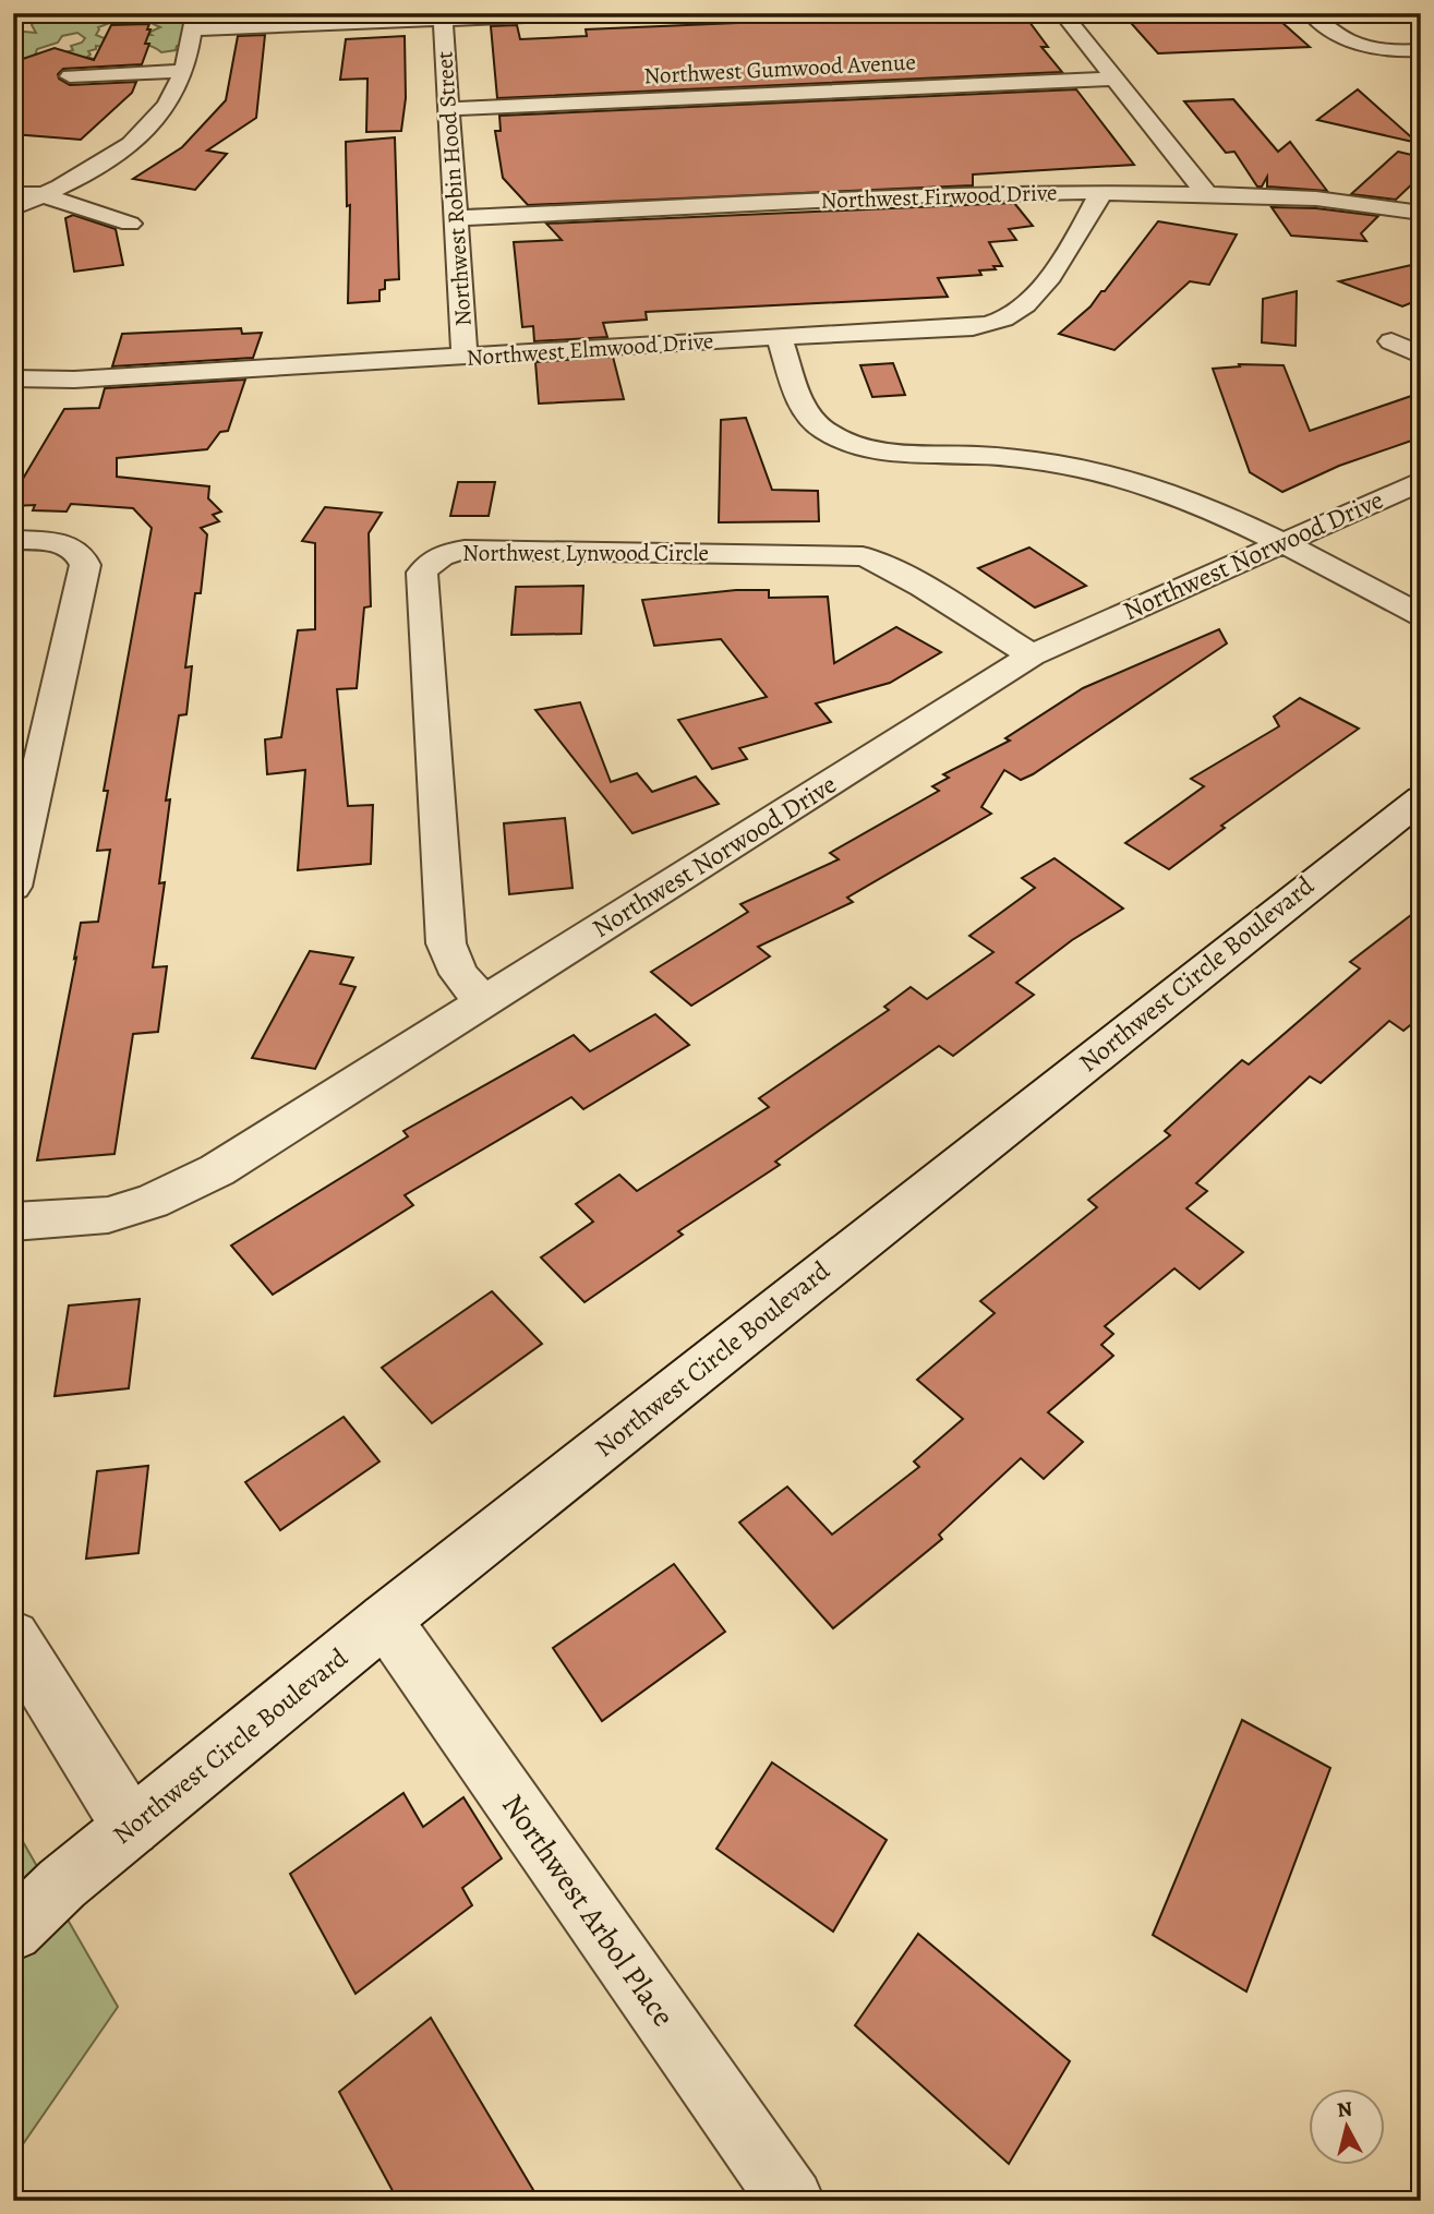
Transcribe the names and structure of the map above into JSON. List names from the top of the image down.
{
  "streets": {
    "street": [
      "Northwest Gumwood Avenue",
      "Northwest Robin Hood Street",
      "Northwest Firwood Drive",
      "Northwest Elmwood Drive",
      "Northwest Lynwood Circle",
      "Northwest Norwood Drive",
      "Northwest Circle Boulevard",
      "Northwest Arbol Place"
    ]
  },
  "crossings": [
    ["Northwest Gumwood Avenue", "Northwest Robin Hood Street"],
    ["Northwest Robin Hood Street", "Northwest Firwood Drive"],
    ["Northwest Robin Hood Street", "Northwest Elmwood Drive"],
    ["Northwest Firwood Drive", "Northwest Elmwood Drive"],
    ["Northwest Lynwood Circle", "Northwest Norwood Drive"],
    ["Northwest Circle Boulevard", "Northwest Arbol Place"]
  ],
  "north": "top"
}
